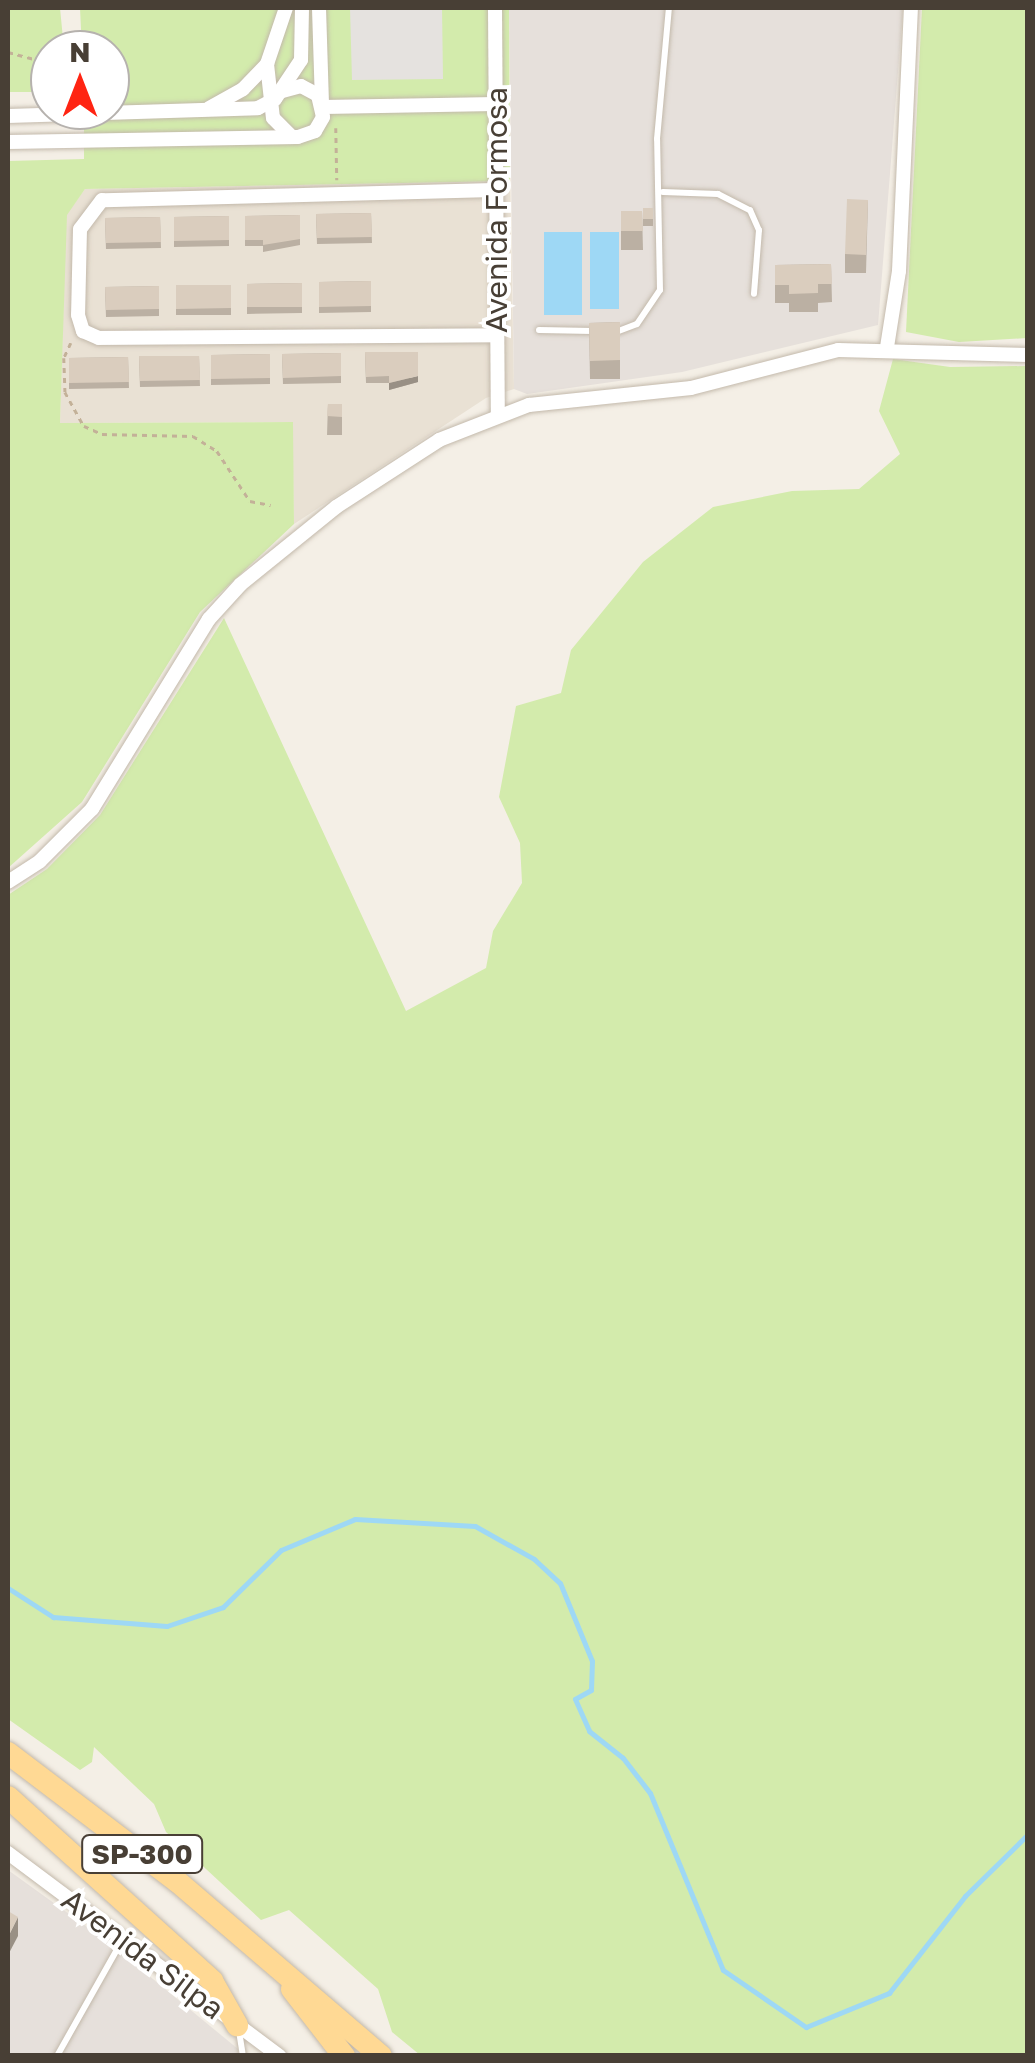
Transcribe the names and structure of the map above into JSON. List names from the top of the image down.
{
  "streets": {
    "main road": ["SP-300"],
    "street": ["Avenida Formosa", "Avenida Silpa"]
  },
  "north": "top"
}
